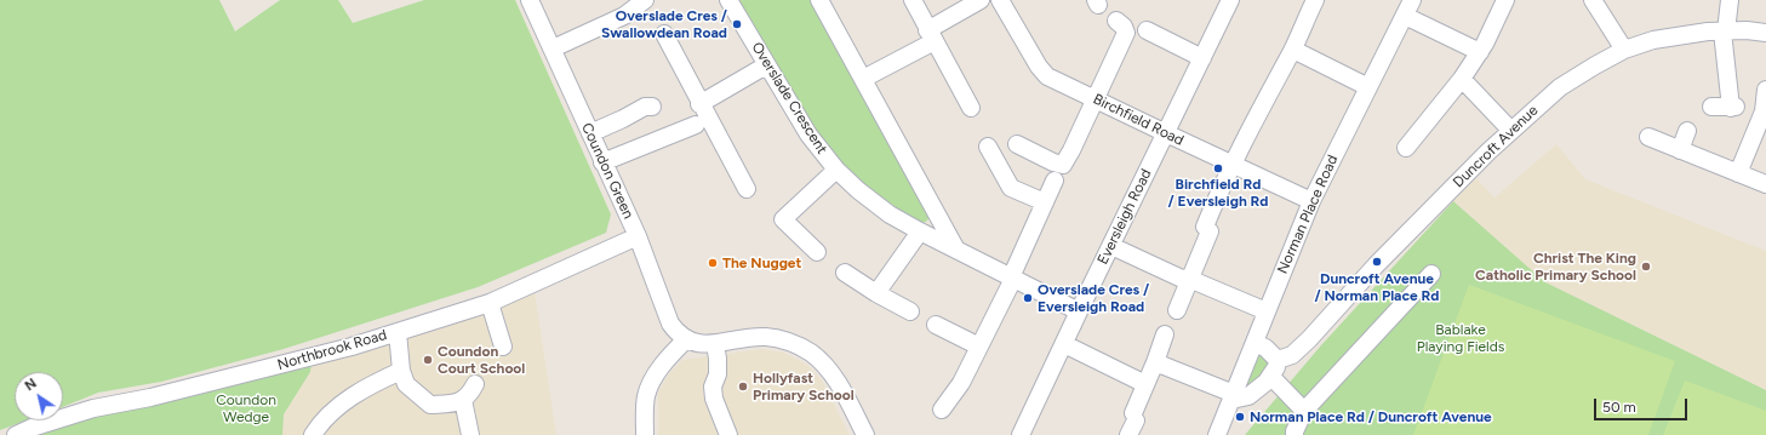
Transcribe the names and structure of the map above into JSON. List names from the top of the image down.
{
  "streets": {
    "street": [
      "Overslade Crescent",
      "Birchfield Road",
      "Duncroft Avenue",
      "Coundon Green",
      "Norman Place Road",
      "Eversleigh Road",
      "Northbrook Road"
    ]
  },
  "crossings": [
    ["Overslade Crescent", "Eversleigh Road"],
    ["Birchfield Road", "Norman Place Road"],
    ["Birchfield Road", "Eversleigh Road"],
    ["Coundon Green", "Northbrook Road"]
  ],
  "parks": ["Bablake Playing Fields", "Coundon Wedge"],
  "places": [
    "Overslade Cres / Swallowdean Road",
    "Birchfield Rd / Eversleigh Rd",
    "Duncroft Avenue / Norman Place Rd",
    "The Nugget",
    "Christ The King Catholic Primary School",
    "Overslade Cres / Eversleigh Road",
    "Coundon Court School",
    "Hollyfast Primary School",
    "Norman Place Rd / Duncroft Avenue"
  ],
  "scale_bar": "50 m",
  "north": "top left"
}
